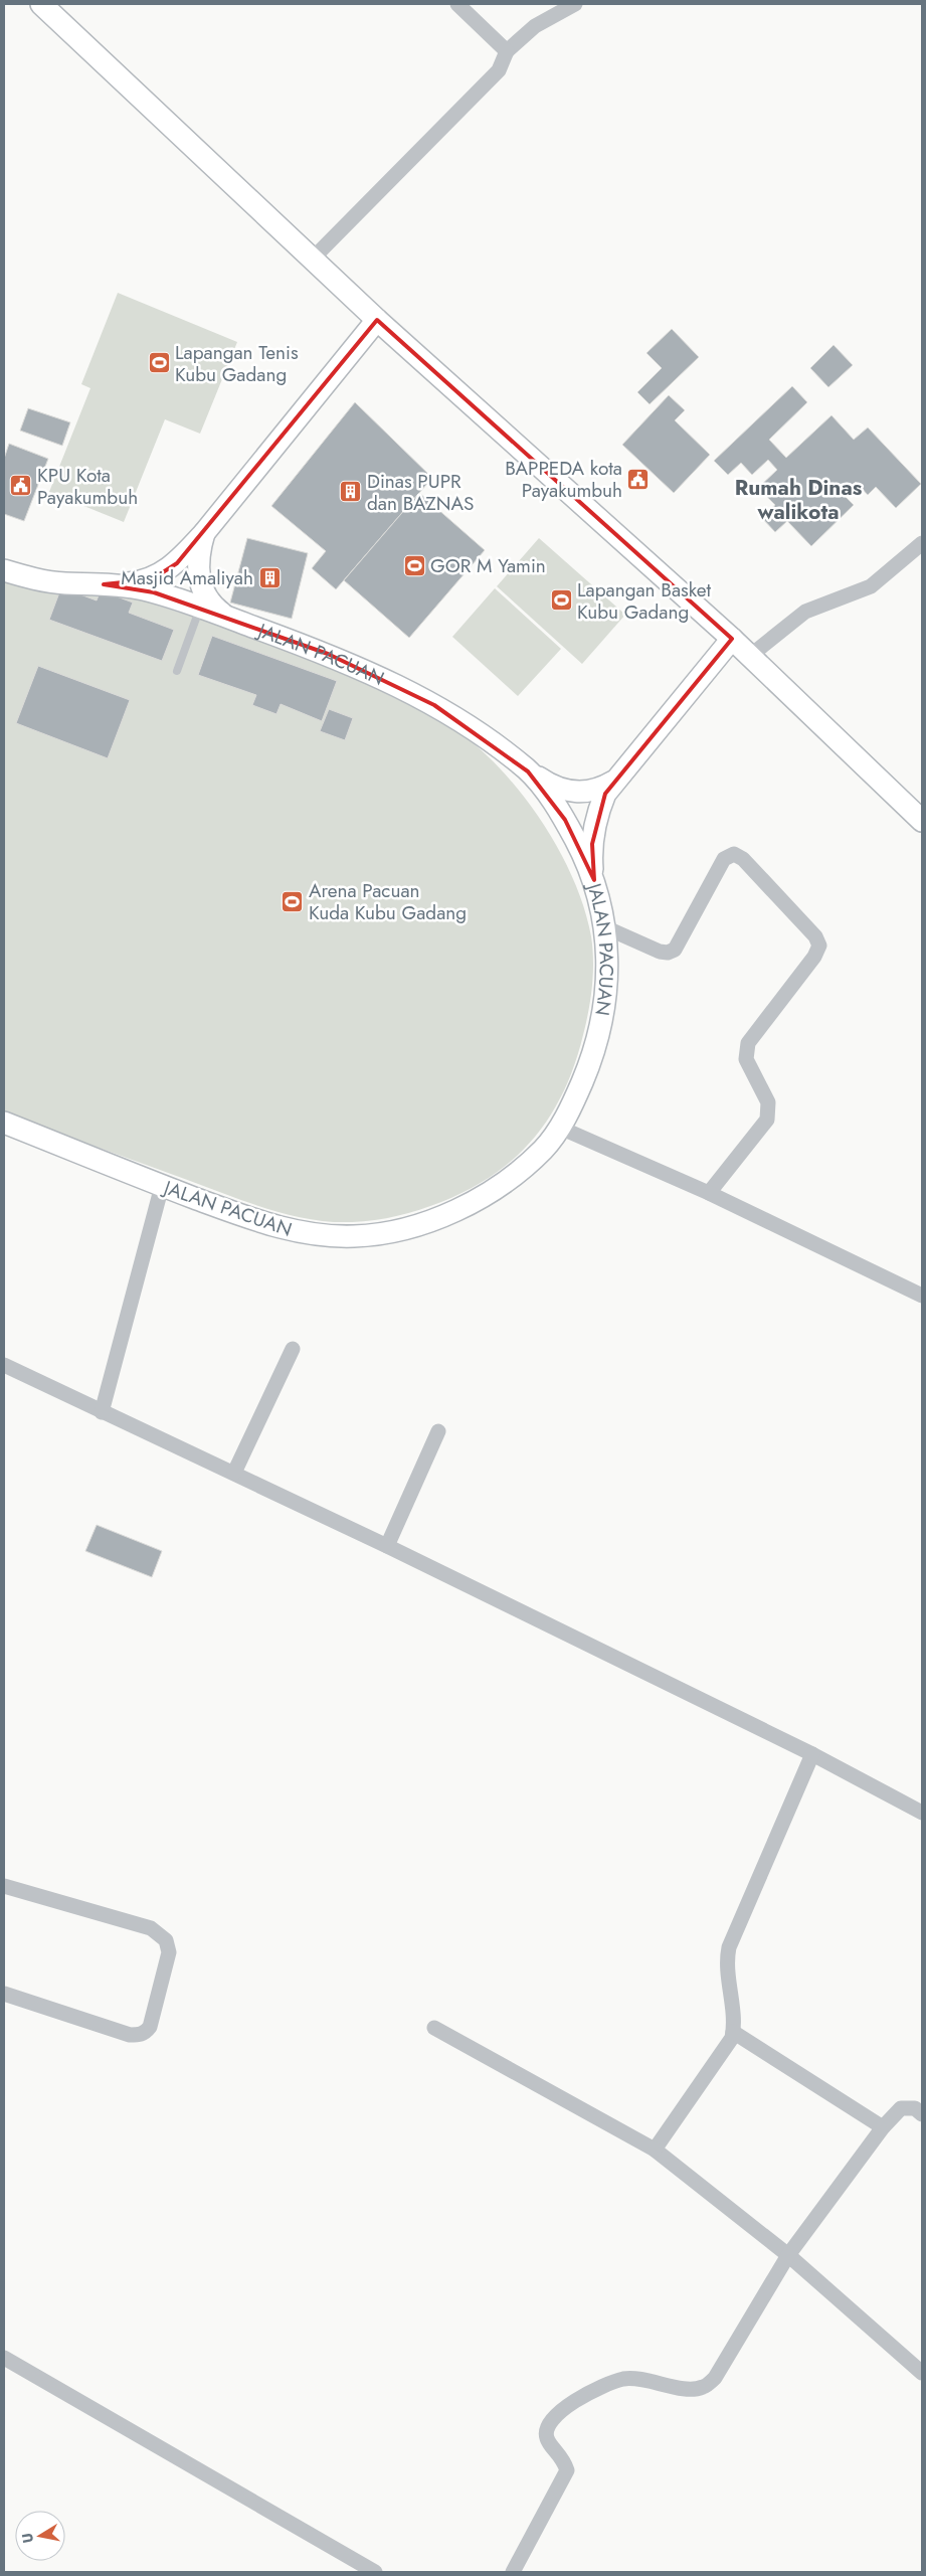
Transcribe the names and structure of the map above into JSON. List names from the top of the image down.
{
  "streets": {
    "street": ["JALAN PACUAN"]
  },
  "districts": ["Rumah Dinas walikota"],
  "places": {
    "sports": [
      "Lapangan Tenis Kubu Gadang",
      "GOR M Yamin",
      "Lapangan Basket Kubu Gadang",
      "Arena Pacuan Kuda Kubu Gadang"
    ],
    "public building": ["BAPPEDA kota Payakumbuh", "KPU Kota Payakumbuh"],
    "building": ["Dinas PUPR dan BAZNAS", "Masjid Amaliyah"]
  },
  "north": "left"
}
